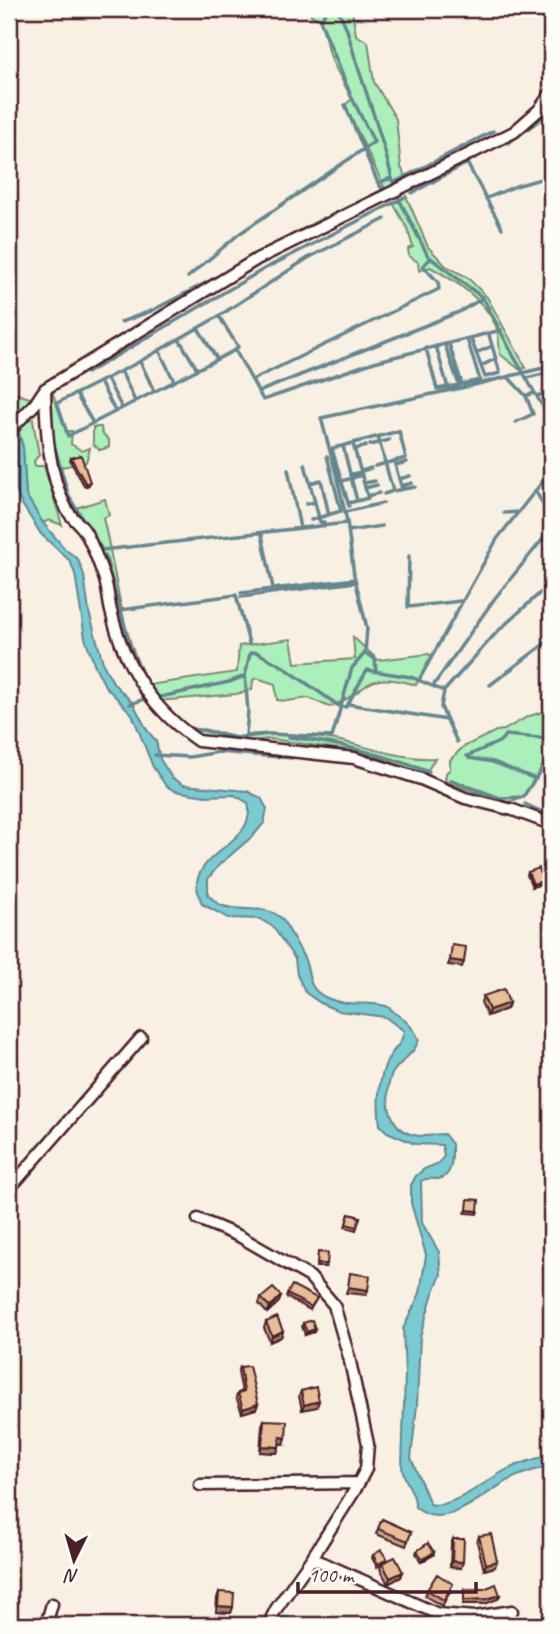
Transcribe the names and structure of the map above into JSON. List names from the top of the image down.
{
  "scale_bar": "100 m",
  "north": "bottom"
}
